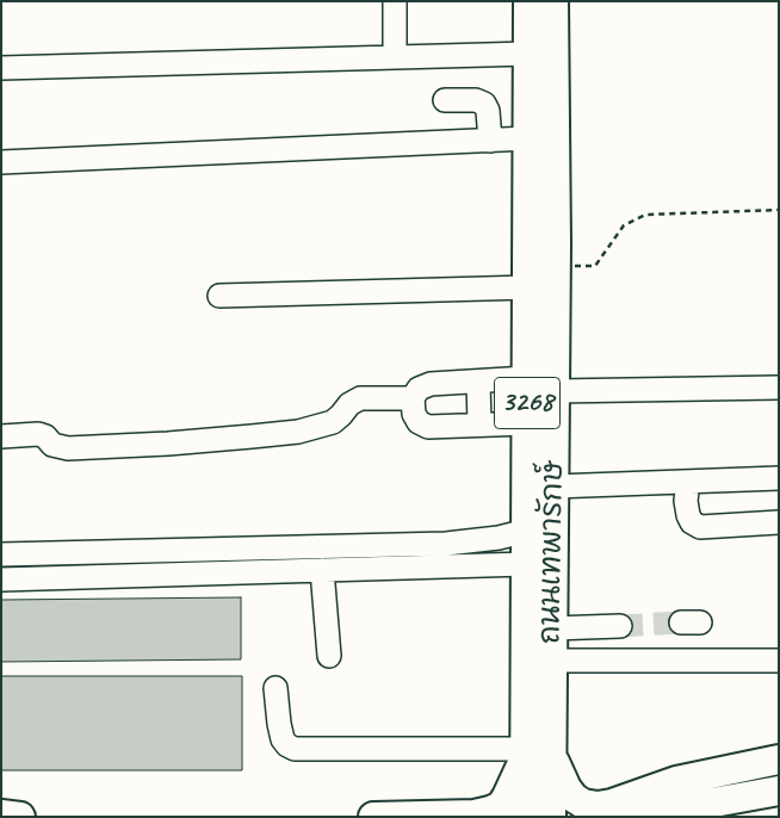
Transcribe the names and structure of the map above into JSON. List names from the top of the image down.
{
  "streets": {
    "main road": ["3268", "ถนนเทพารักษ์"]
  }
}
